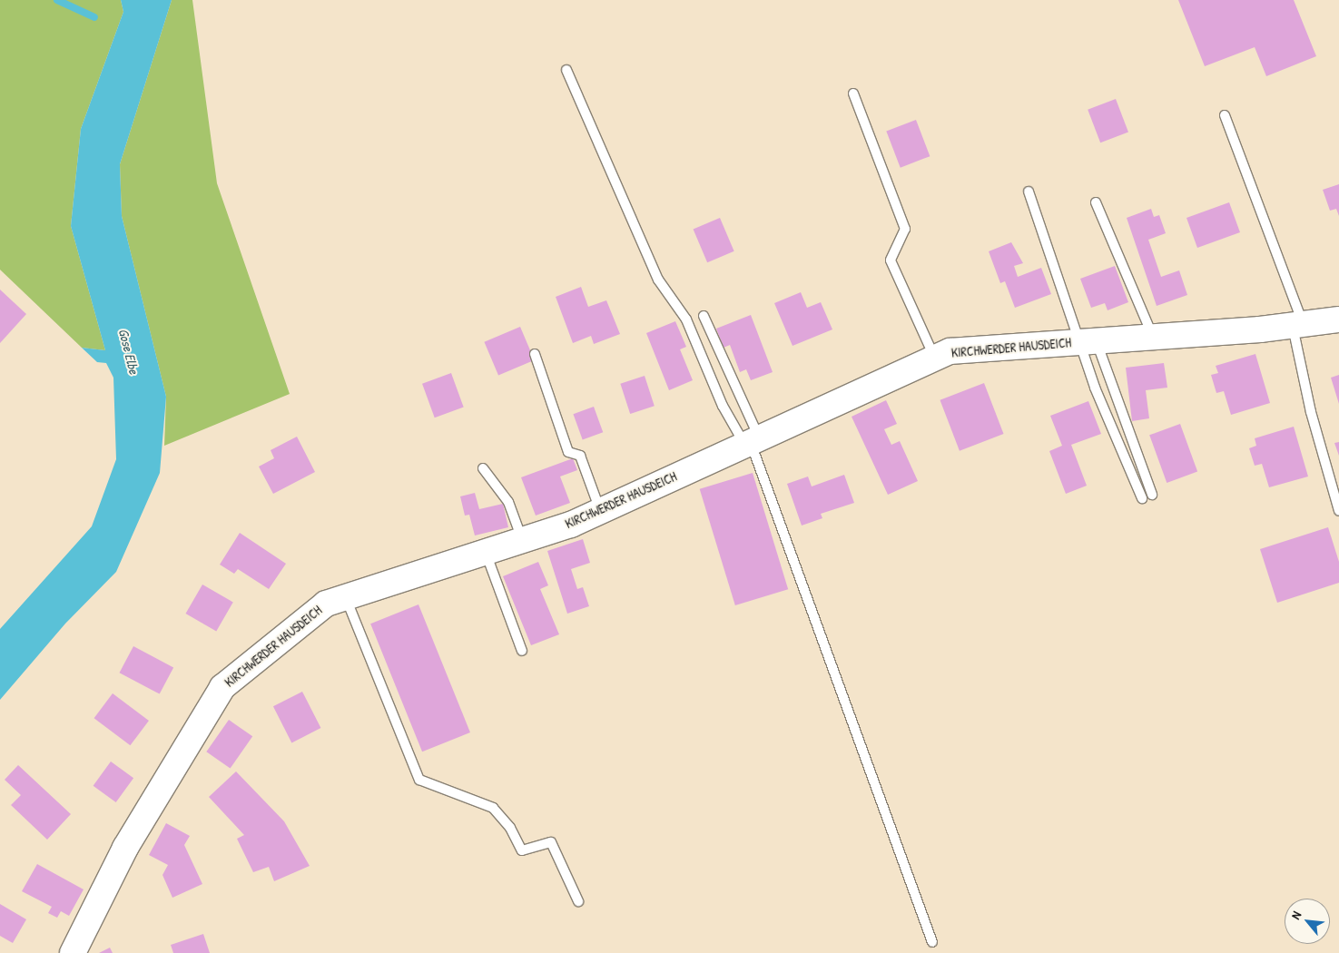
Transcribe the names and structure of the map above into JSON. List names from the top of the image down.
{
  "streets": {
    "street": ["KIRCHWERDER HAUSDEICH"]
  },
  "water": ["Gose Elbe"],
  "north": "top left"
}
